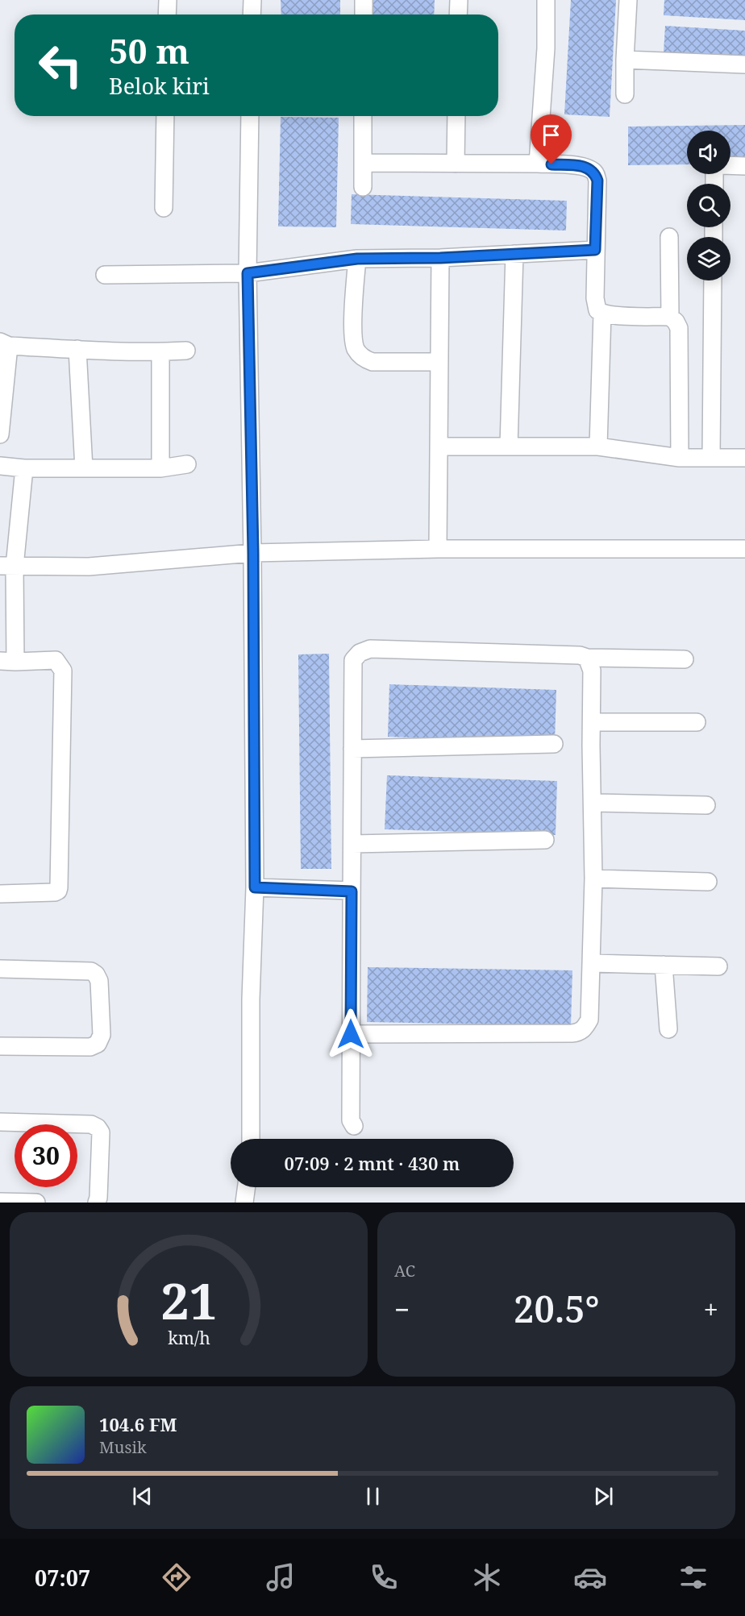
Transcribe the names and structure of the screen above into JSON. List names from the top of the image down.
{
  "page": {
    "turn": ["50 m", "Belok kiri"],
    "limit": "30",
    "trip": "07:09 · 2 mnt · 430 m",
    "tile": "AC",
    "heat": ["−", "20.5°", "+"],
    "song": ["104.6 FM", "Musik"],
    "tabs": "07:07",
    "gauge": ["21", "km/h"]
  }
}
